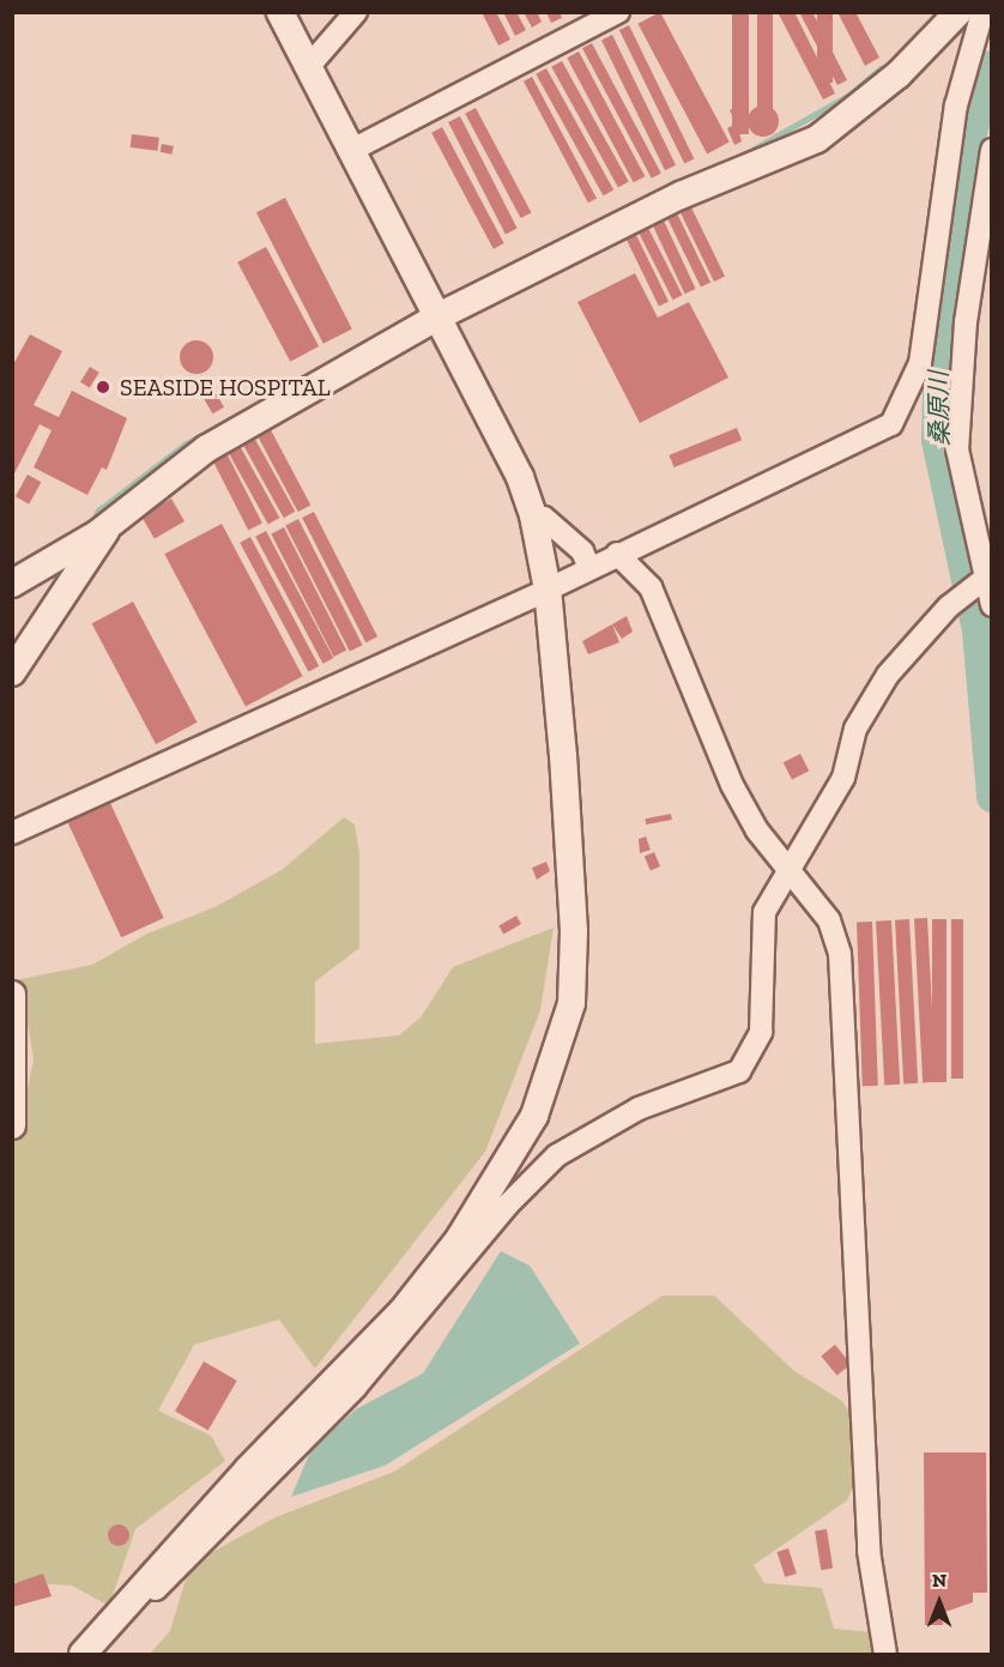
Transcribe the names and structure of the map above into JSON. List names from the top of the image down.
{
  "water": ["桑原川"],
  "places": ["SEASIDE HOSPITAL"],
  "north": "top"
}
